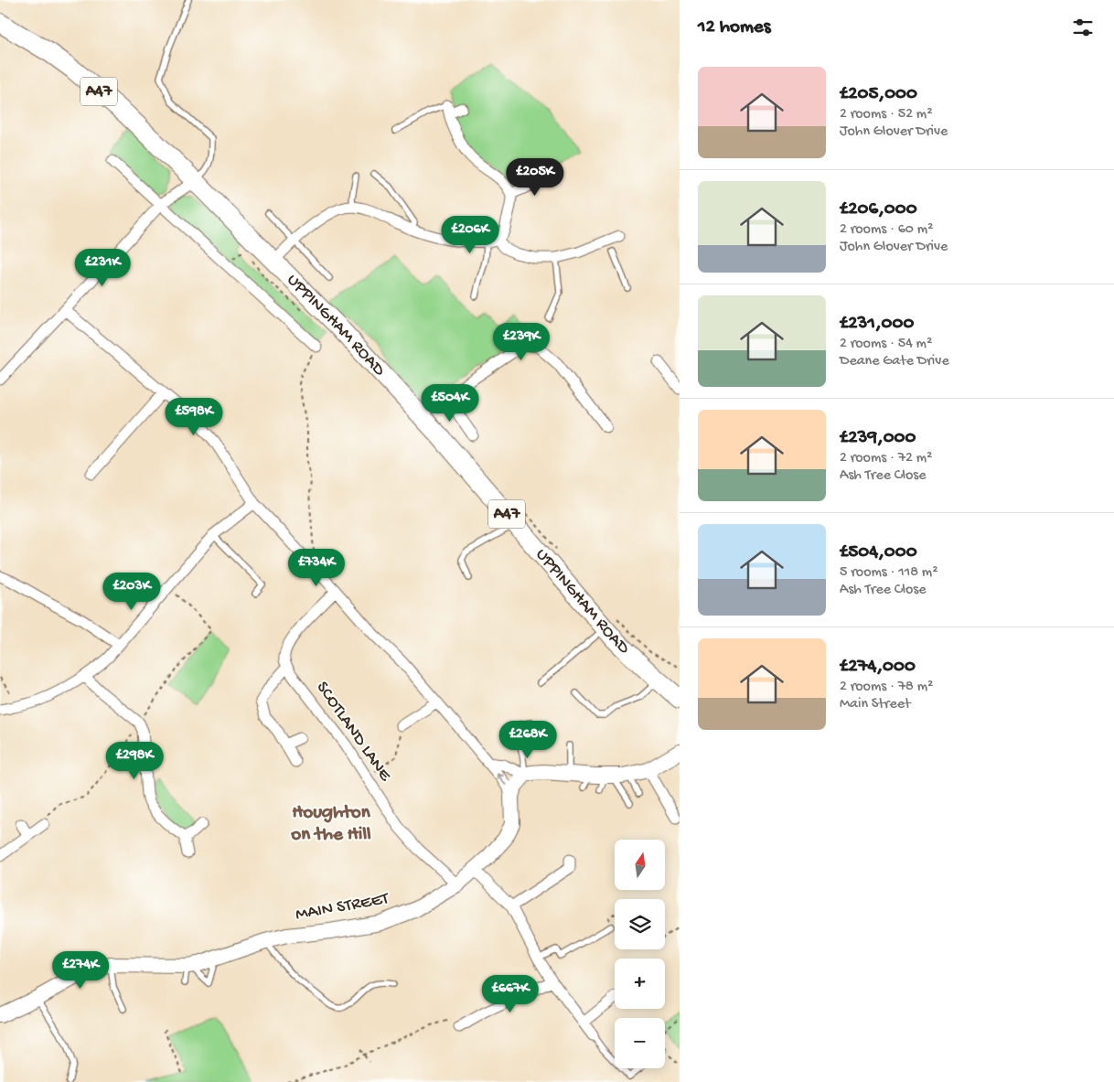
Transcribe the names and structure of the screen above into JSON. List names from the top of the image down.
{
  "streets": {
    "highway": ["A47", "UPPINGHAM ROAD"],
    "street": ["SCOTLAND LANE", "MAIN STREET"]
  },
  "crossings": [
    ["SCOTLAND LANE", "MAIN STREET"]
  ],
  "districts": ["Houghton on the Hill"],
  "north": "top",
  "page": {
    "heading": "12 homes",
    "list": [
      {
        "name": "£205,000",
        "note": "2 rooms · 52 m² · John Glover Drive"
      },
      {
        "name": "£206,000",
        "note": "2 rooms · 60 m² · John Glover Drive"
      },
      {
        "name": "£231,000",
        "note": "2 rooms · 54 m² · Deane Gate Drive"
      },
      {
        "name": "£239,000",
        "note": "2 rooms · 72 m² · Ash Tree Close"
      },
      {
        "name": "£504,000",
        "note": "5 rooms · 118 m² · Ash Tree Close"
      },
      {
        "name": "£274,000",
        "note": "2 rooms · 78 m² · Main Street"
      }
    ],
    "price": [
      "£205K",
      "£206K",
      "£231K",
      "£239K",
      "£504K",
      "£598K",
      "£734K",
      "£203K",
      "£268K",
      "£298K",
      "£274K",
      "£667K"
    ],
    "map_buttons": ["+", "−"]
  }
}
